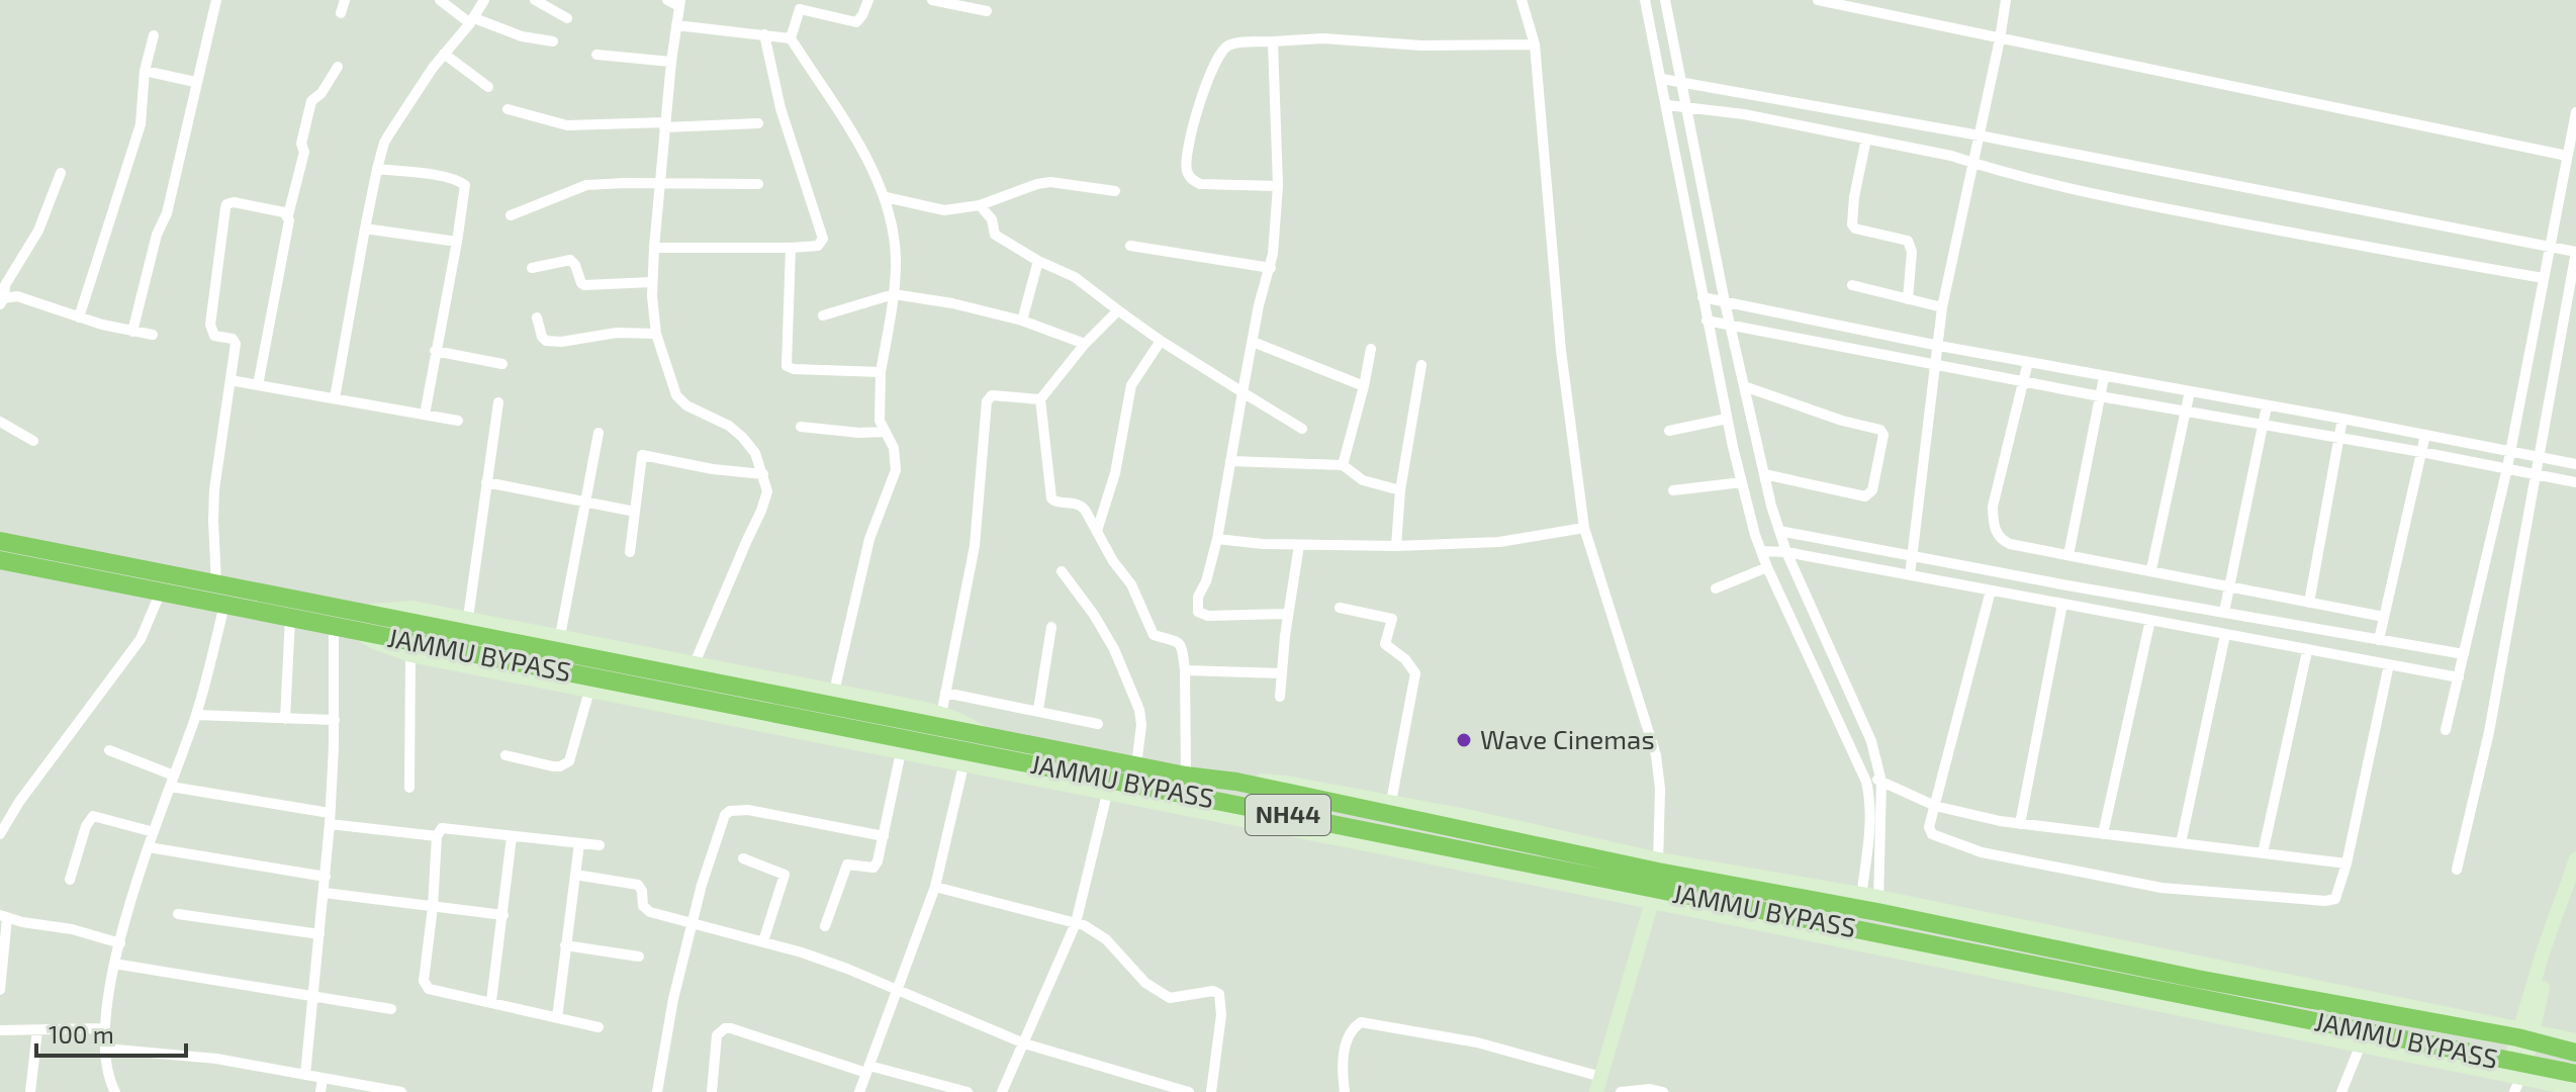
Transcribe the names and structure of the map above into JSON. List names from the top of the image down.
{
  "streets": {
    "highway": ["JAMMU BYPASS", "NH44"]
  },
  "places": ["Wave Cinemas"],
  "scale_bar": "100 m"
}
